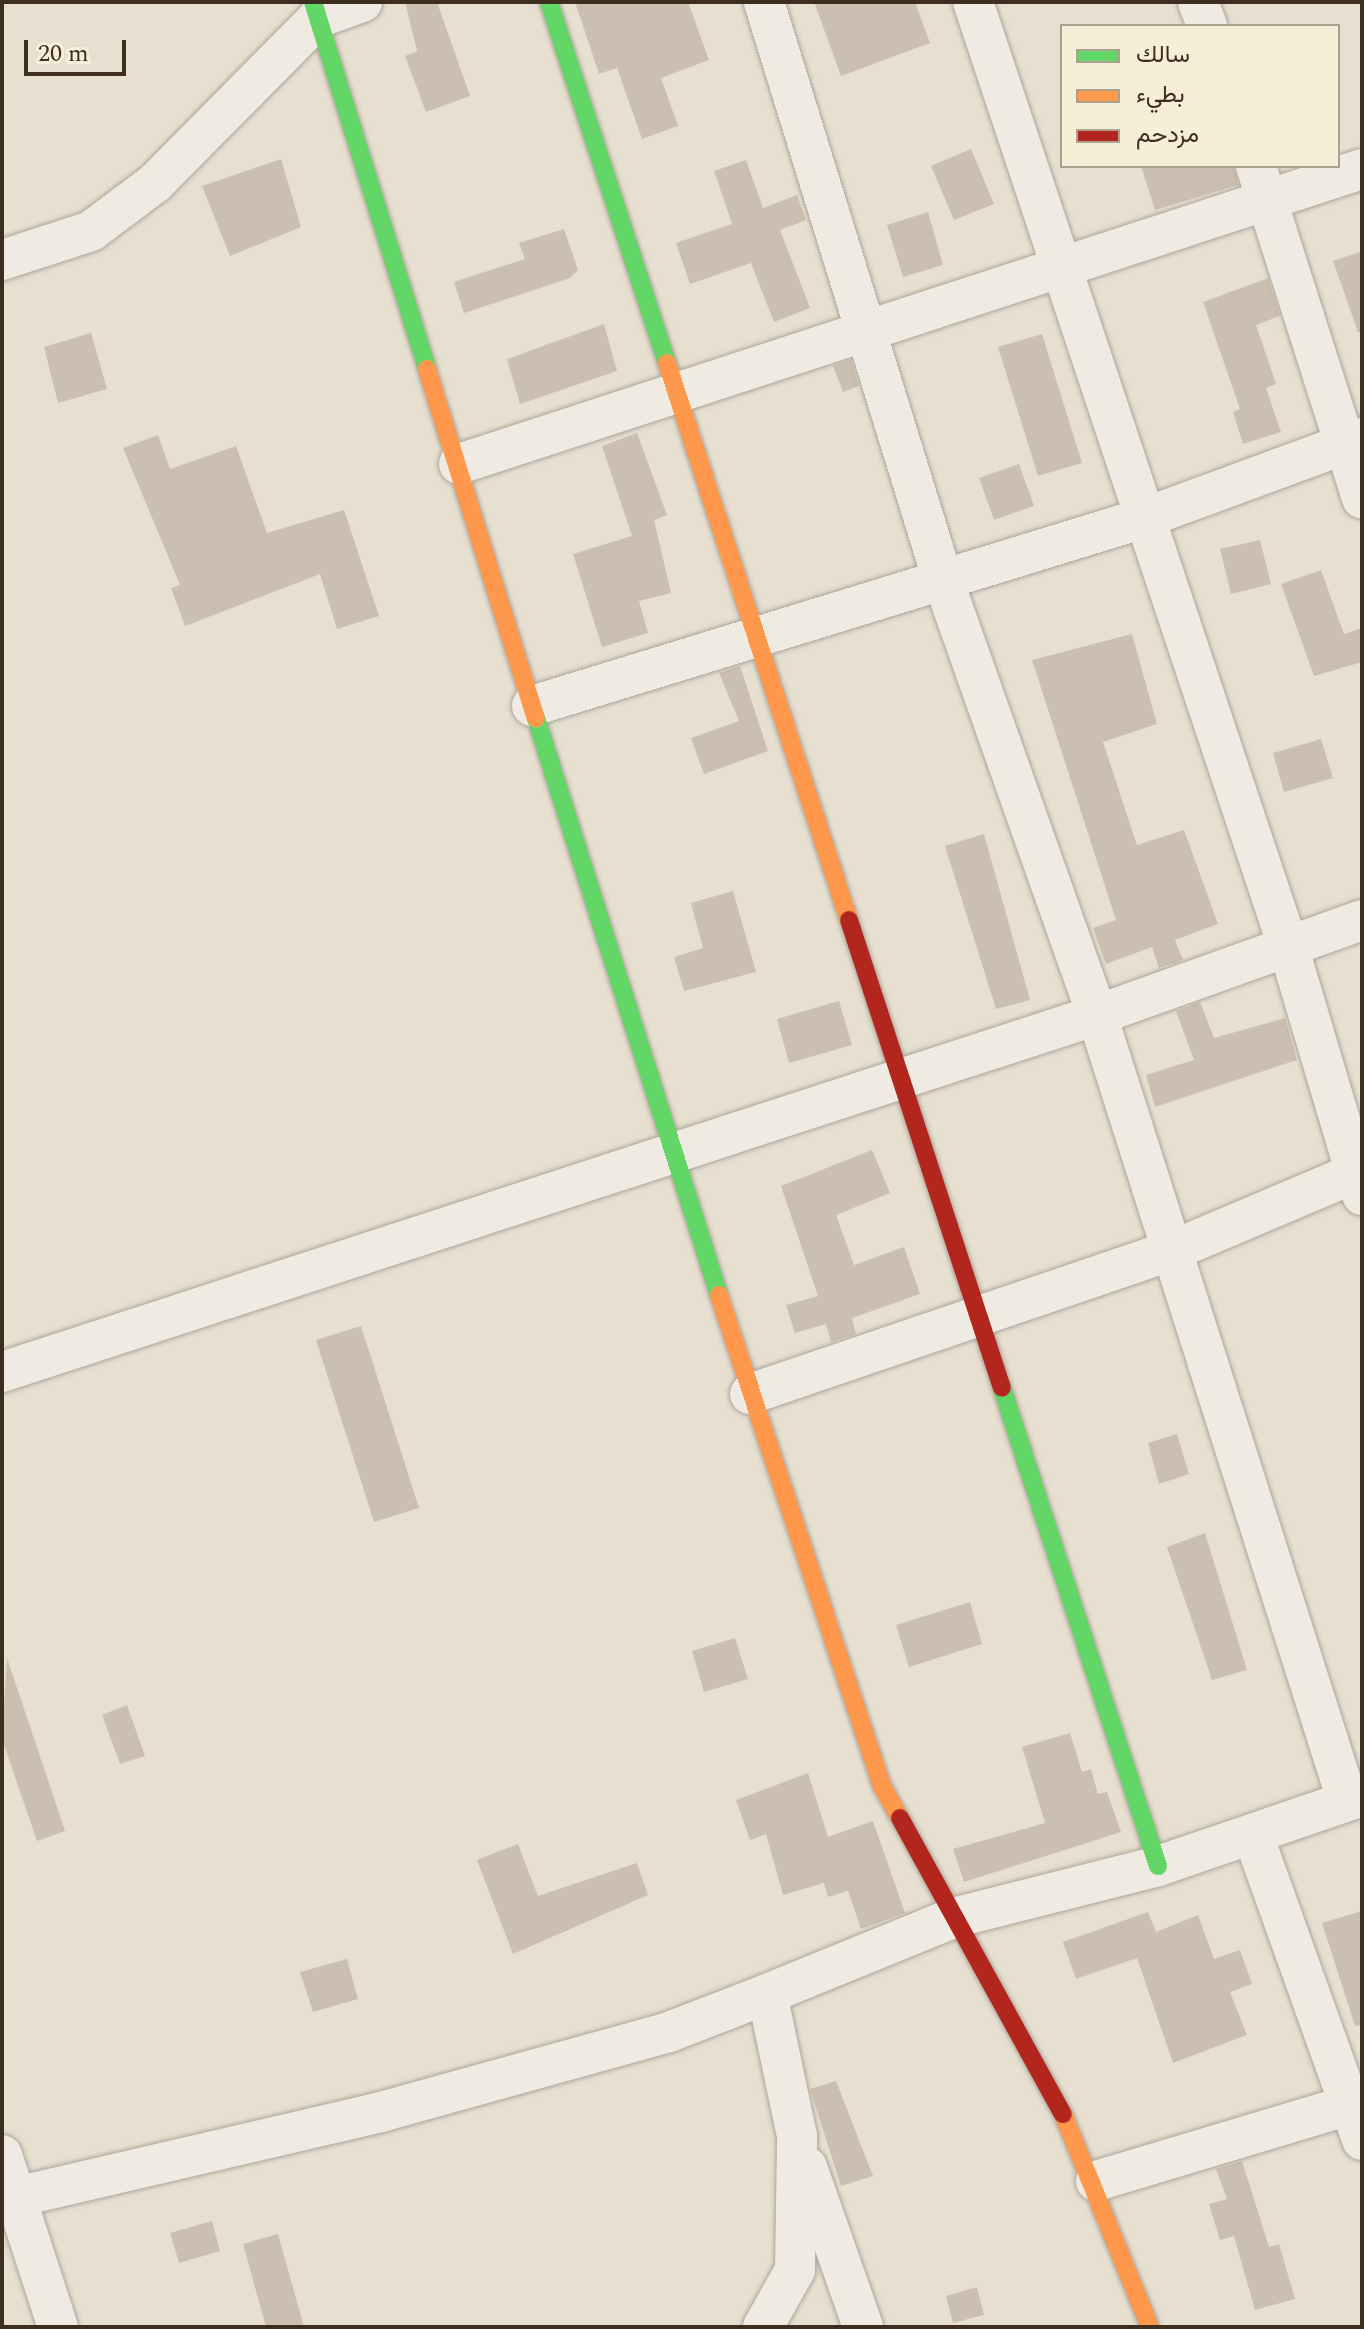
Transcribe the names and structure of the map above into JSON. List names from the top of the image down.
{
  "legend": ["سالك", "بطيء", "مزدحم"],
  "scale_bar": "20 m"
}
